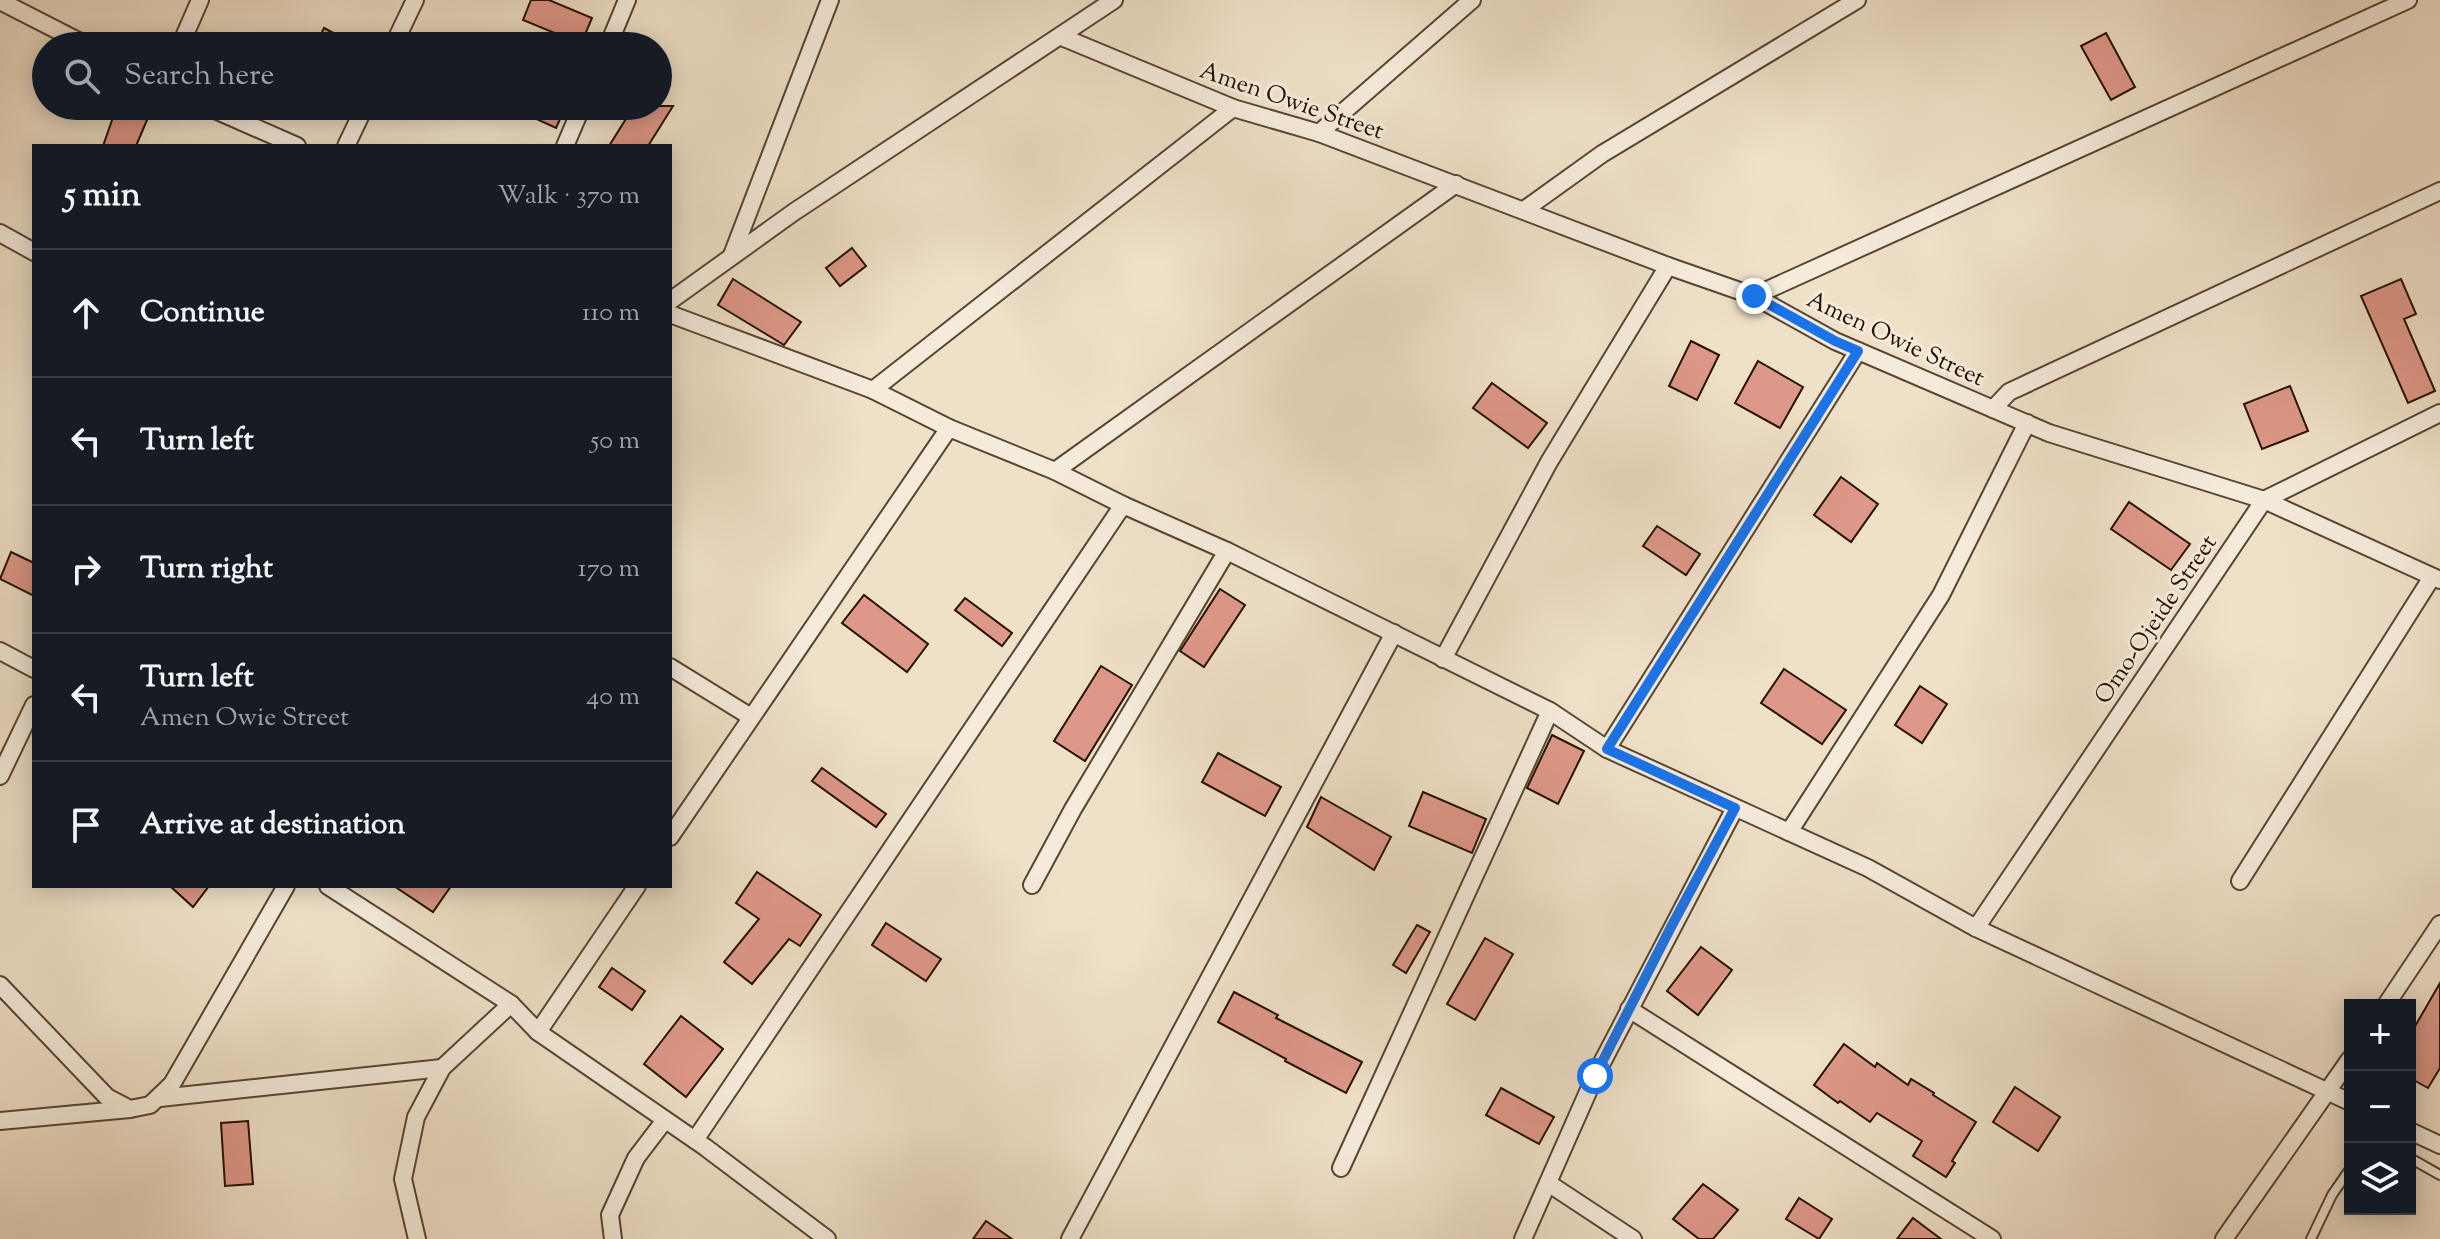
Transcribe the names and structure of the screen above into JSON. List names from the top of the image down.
{
  "streets": {
    "street": ["Amen Owie Street", "Omo-Ojeide Street"]
  },
  "crossings": [
    ["Amen Owie Street", "Omo-Ojeide Street"]
  ],
  "page": {
    "search": "Search here",
    "heading": ["5 min", "Walk · 370 m"],
    "list": [
      ["Continue", "110 m"],
      ["Turn left", "50 m"],
      ["Turn right", "170 m"],
      ["Turn left", "Amen Owie Street", "40 m"],
      "Arrive at destination"
    ],
    "map_buttons": ["+", "−"]
  }
}
